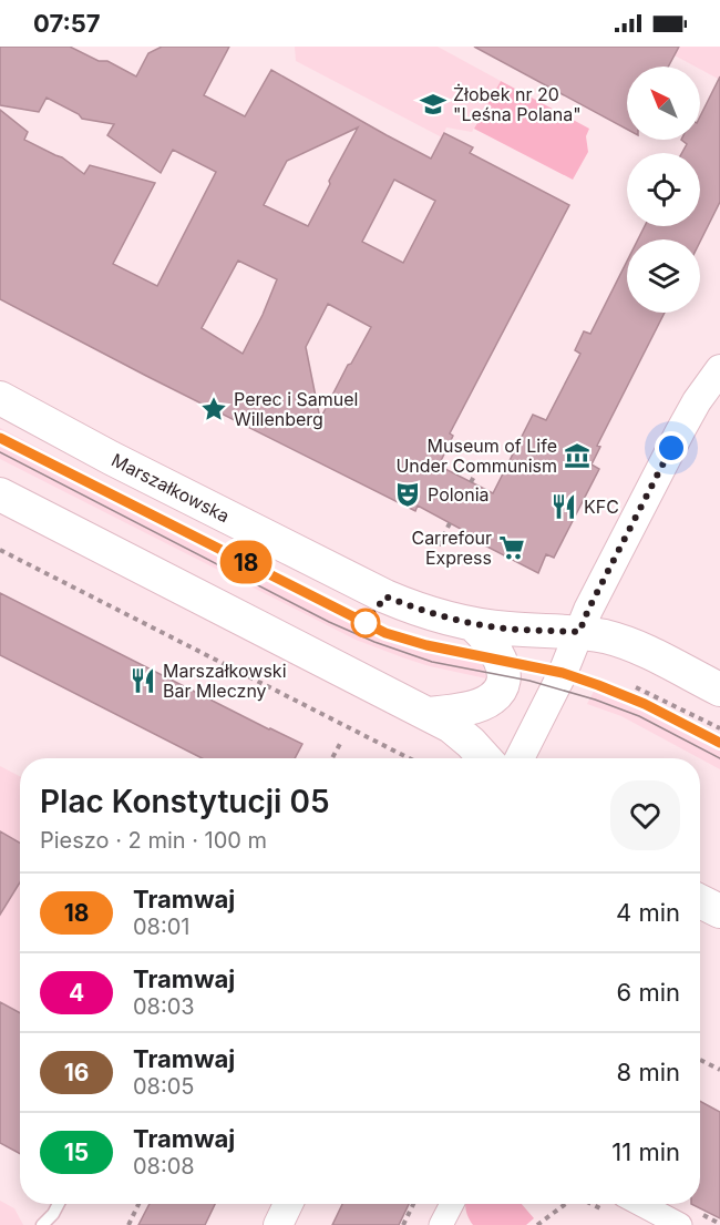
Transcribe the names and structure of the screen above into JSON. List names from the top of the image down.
{
  "streets": {
    "main road": ["Marszałkowska"]
  },
  "places": {
    "school or university": ["Żłobek nr 20 \"Leśna Polana\""],
    "place": ["Perec i Samuel Willenberg"],
    "museum": ["Museum of Life Under Communism"],
    "theatre": ["Polonia"],
    "restaurant": ["KFC", "Marszałkowski Bar Mleczny"],
    "supermarket": ["Carrefour Express"]
  },
  "lines": ["tram line 18"],
  "north": "top left",
  "page": {
    "status": "07:57",
    "on_map": "18",
    "heading": ["Plac Konstytucji 05", "Pieszo · 2 min · 100 m"],
    "list": [
      {
        "mark": "18",
        "name": "Tramwaj",
        "note": "08:01",
        "value": "4 min"
      },
      {
        "mark": "4",
        "name": "Tramwaj",
        "note": "08:03",
        "value": "6 min"
      },
      {
        "mark": "16",
        "name": "Tramwaj",
        "note": "08:05",
        "value": "8 min"
      },
      {
        "mark": "15",
        "name": "Tramwaj",
        "note": "08:08",
        "value": "11 min"
      }
    ]
  }
}
